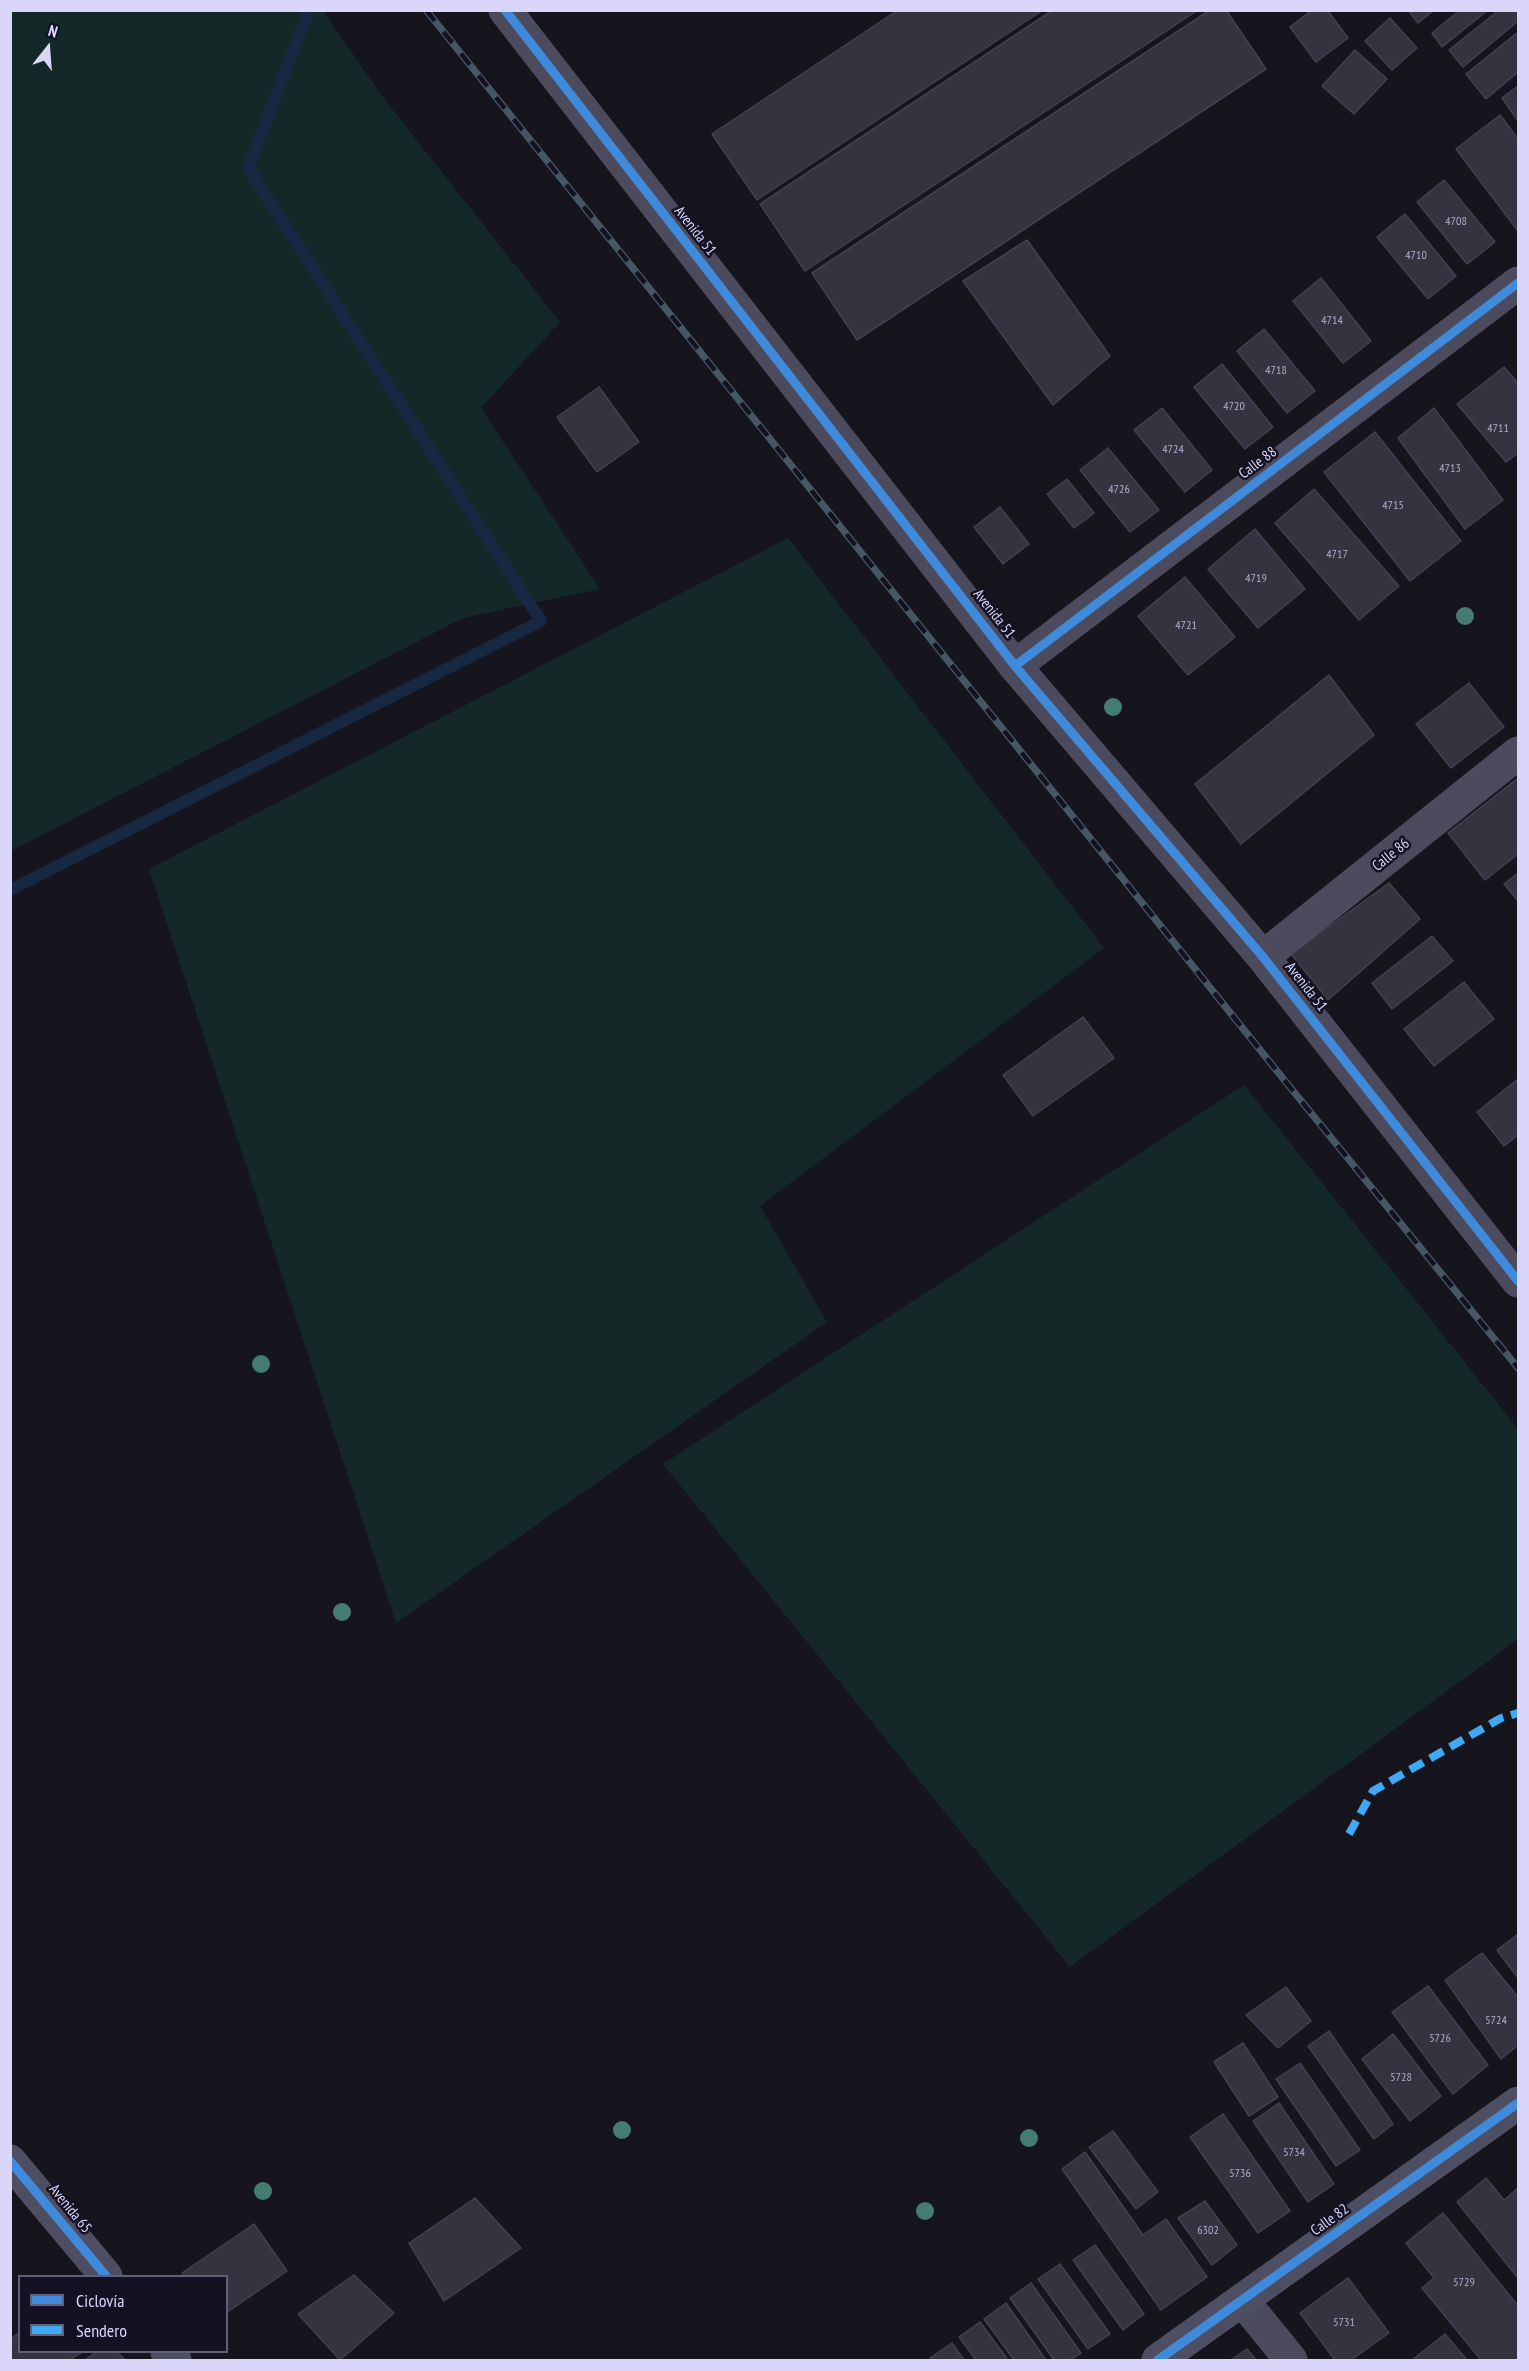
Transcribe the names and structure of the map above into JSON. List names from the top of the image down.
{
  "streets": {
    "street": [
      "Avenida 51",
      "Calle 88",
      "Calle 86",
      "Avenida 65",
      "Calle 82"
    ]
  },
  "crossings": [
    ["Avenida 51", "Calle 88"],
    ["Avenida 51", "Calle 86"]
  ],
  "house_numbers": [
    "4708",
    "4710",
    "4714",
    "4718",
    "4720",
    "4711",
    "4724",
    "4713",
    "4726",
    "4715",
    "4717",
    "4719",
    "4721",
    "5724",
    "5726",
    "5728",
    "5734",
    "5736",
    "6302",
    "5729",
    "5731"
  ],
  "legend": ["Ciclovía", "Sendero"],
  "north": "top"
}
